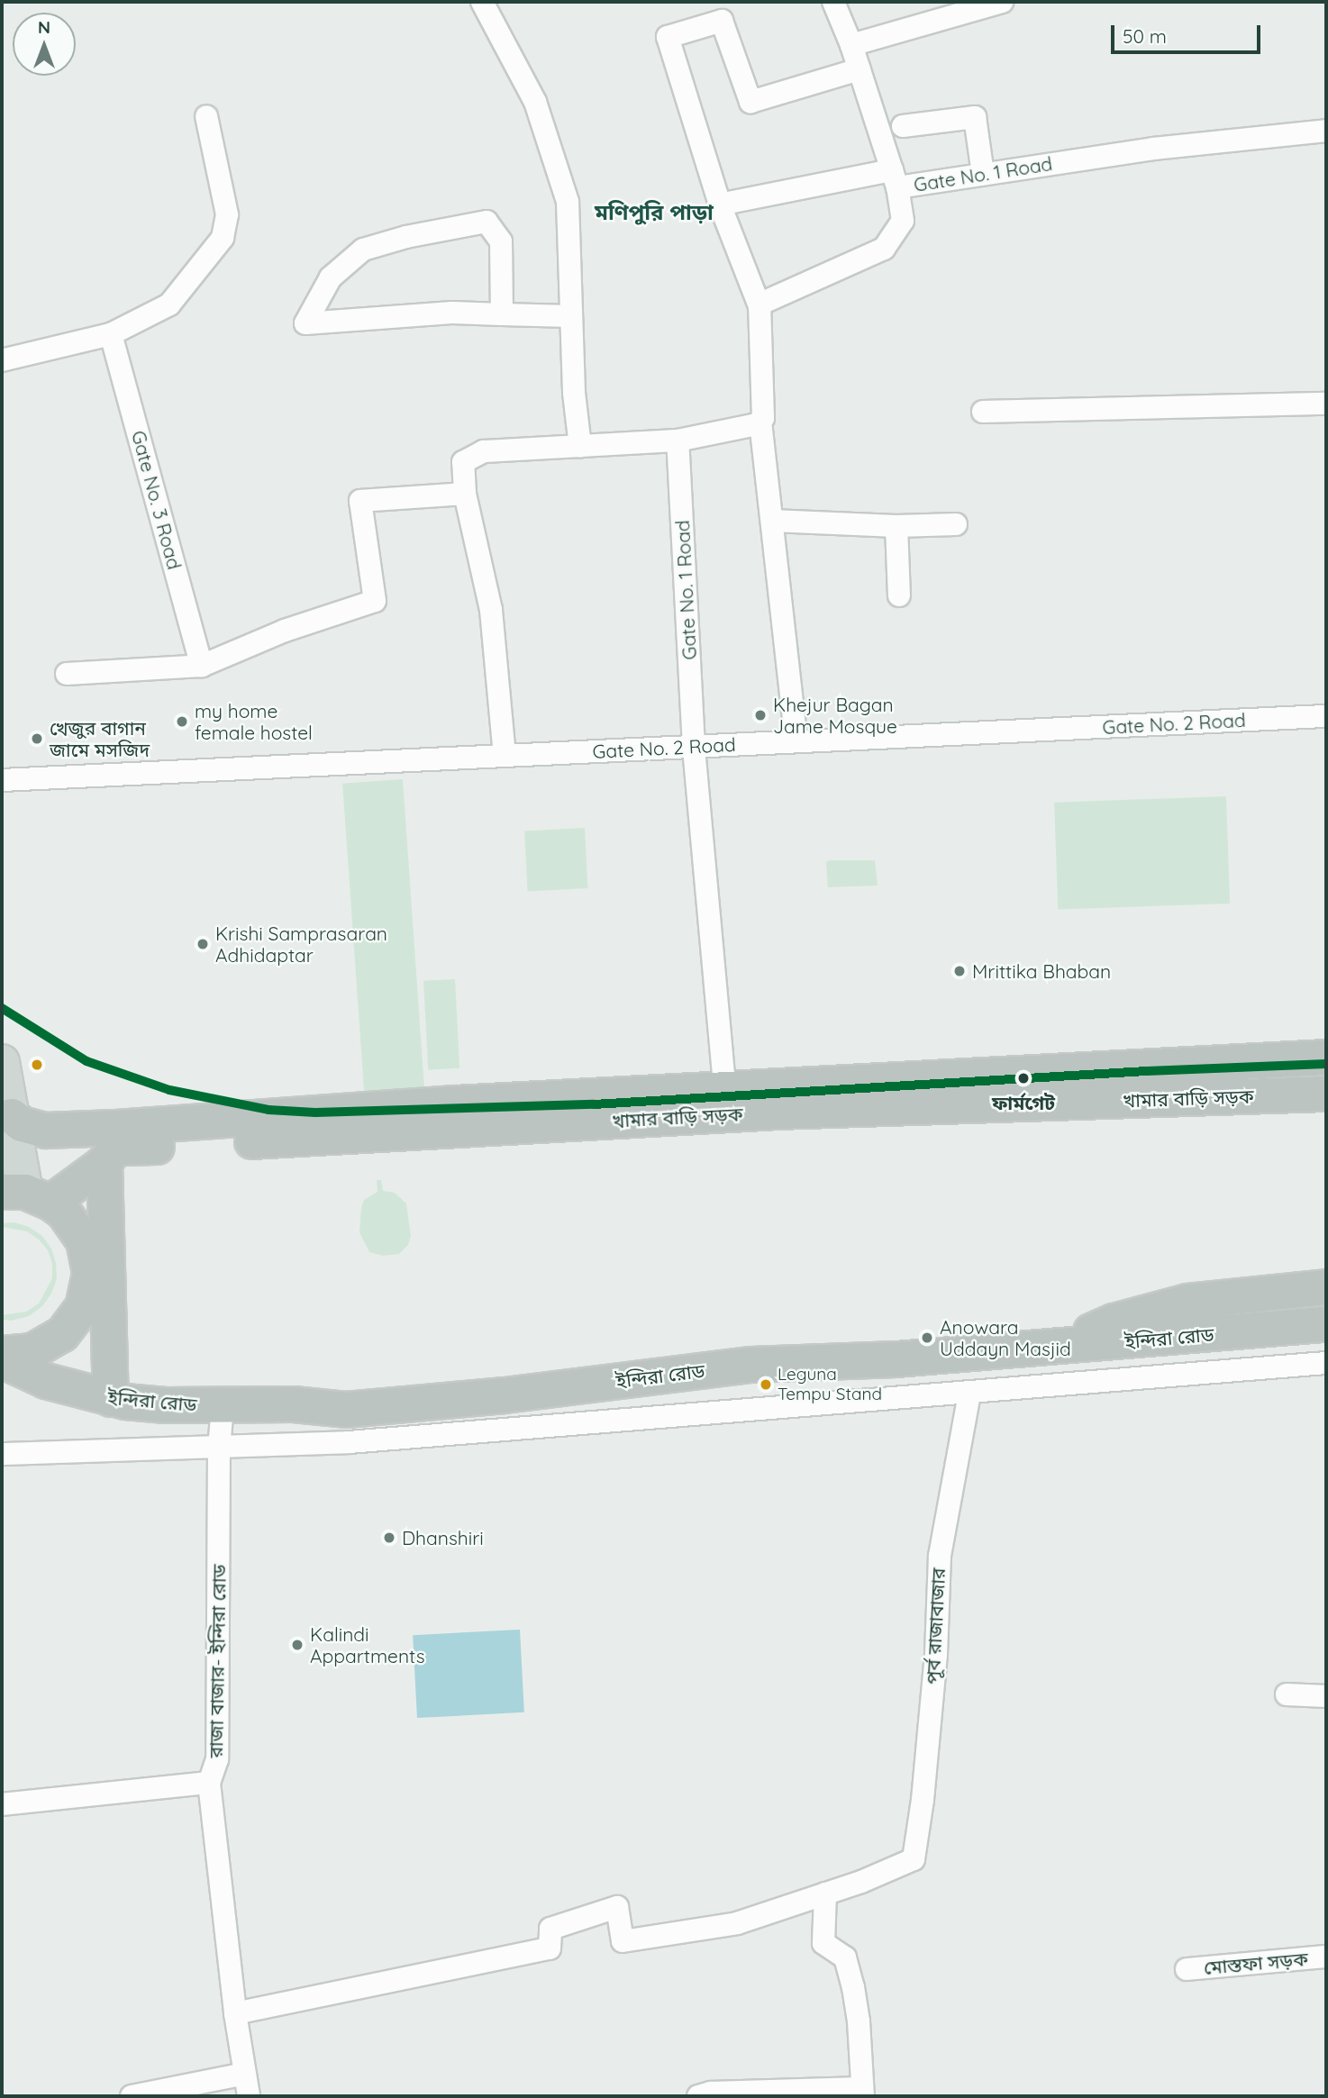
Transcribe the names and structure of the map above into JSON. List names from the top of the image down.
{
  "streets": {
    "highway": ["খামার বাড়ি সড়ক", "ইন্দিরা রোড"],
    "street": [
      "Gate No. 1 Road",
      "Gate No. 3 Road",
      "Gate No. 2 Road",
      "পূর্ব রাজাবাজার",
      "রাজা বাজার- ইন্দিরা রোড",
      "মোস্তফা সড়ক"
    ]
  },
  "crossings": [
    ["Gate No. 1 Road", "Gate No. 2 Road"],
    ["Gate No. 1 Road", "খামার বাড়ি সড়ক"],
    ["ইন্দিরা রোড", "পূর্ব রাজাবাজার"],
    ["ইন্দিরা রোড", "রাজা বাজার- ইন্দিরা রোড"]
  ],
  "districts": ["মণিপুরি পাড়া"],
  "places": [
    "Khejur Bagan Jame Mosque",
    "my home female hostel",
    "খেজুর বাগান জামে মসজিদ",
    "Krishi Samprasaran Adhidaptar",
    "Mrittika Bhaban",
    "ফার্মগেট",
    "Anowara Uddayn Masjid",
    "Leguna Tempu Stand",
    "Dhanshiri",
    "Kalindi Appartments"
  ],
  "scale_bar": "50 m",
  "north": "top"
}
